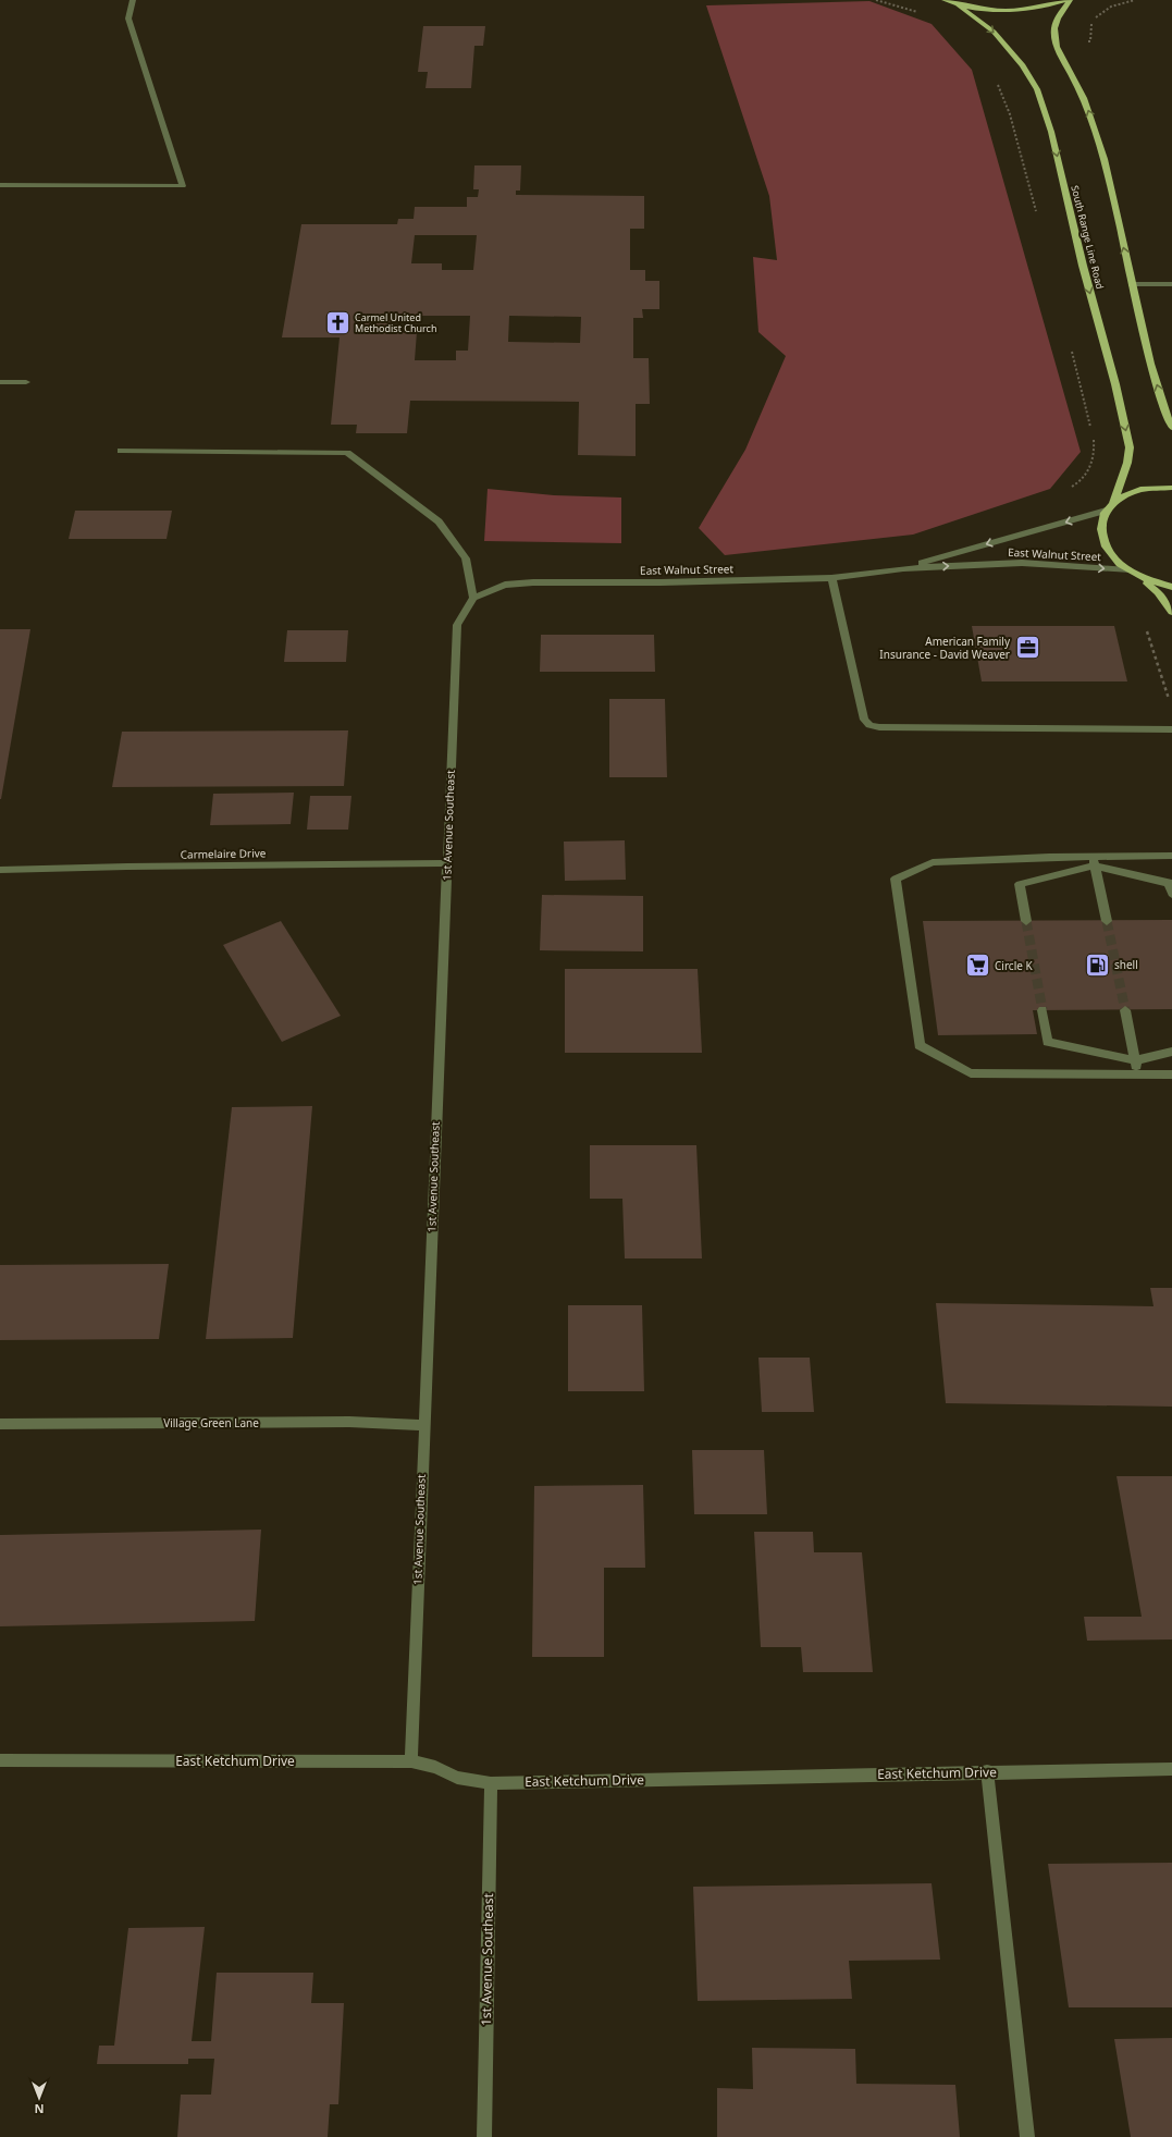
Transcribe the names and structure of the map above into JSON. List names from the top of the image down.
{
  "streets": {
    "main road": ["South Range Line Road"],
    "street": [
      "East Walnut Street",
      "1st Avenue Southeast",
      "Carmelaire Drive",
      "Village Green Lane",
      "East Ketchum Drive"
    ]
  },
  "crossings": [
    ["East Walnut Street", "1st Avenue Southeast"],
    ["1st Avenue Southeast", "Carmelaire Drive"],
    ["1st Avenue Southeast", "Village Green Lane"],
    ["1st Avenue Southeast", "East Ketchum Drive"]
  ],
  "places": {
    "church": ["Carmel United Methodist Church"],
    "office": ["American Family Insurance - David Weaver"],
    "fuel station": ["shell"],
    "supermarket": ["Circle K"]
  },
  "north": "bottom"
}
